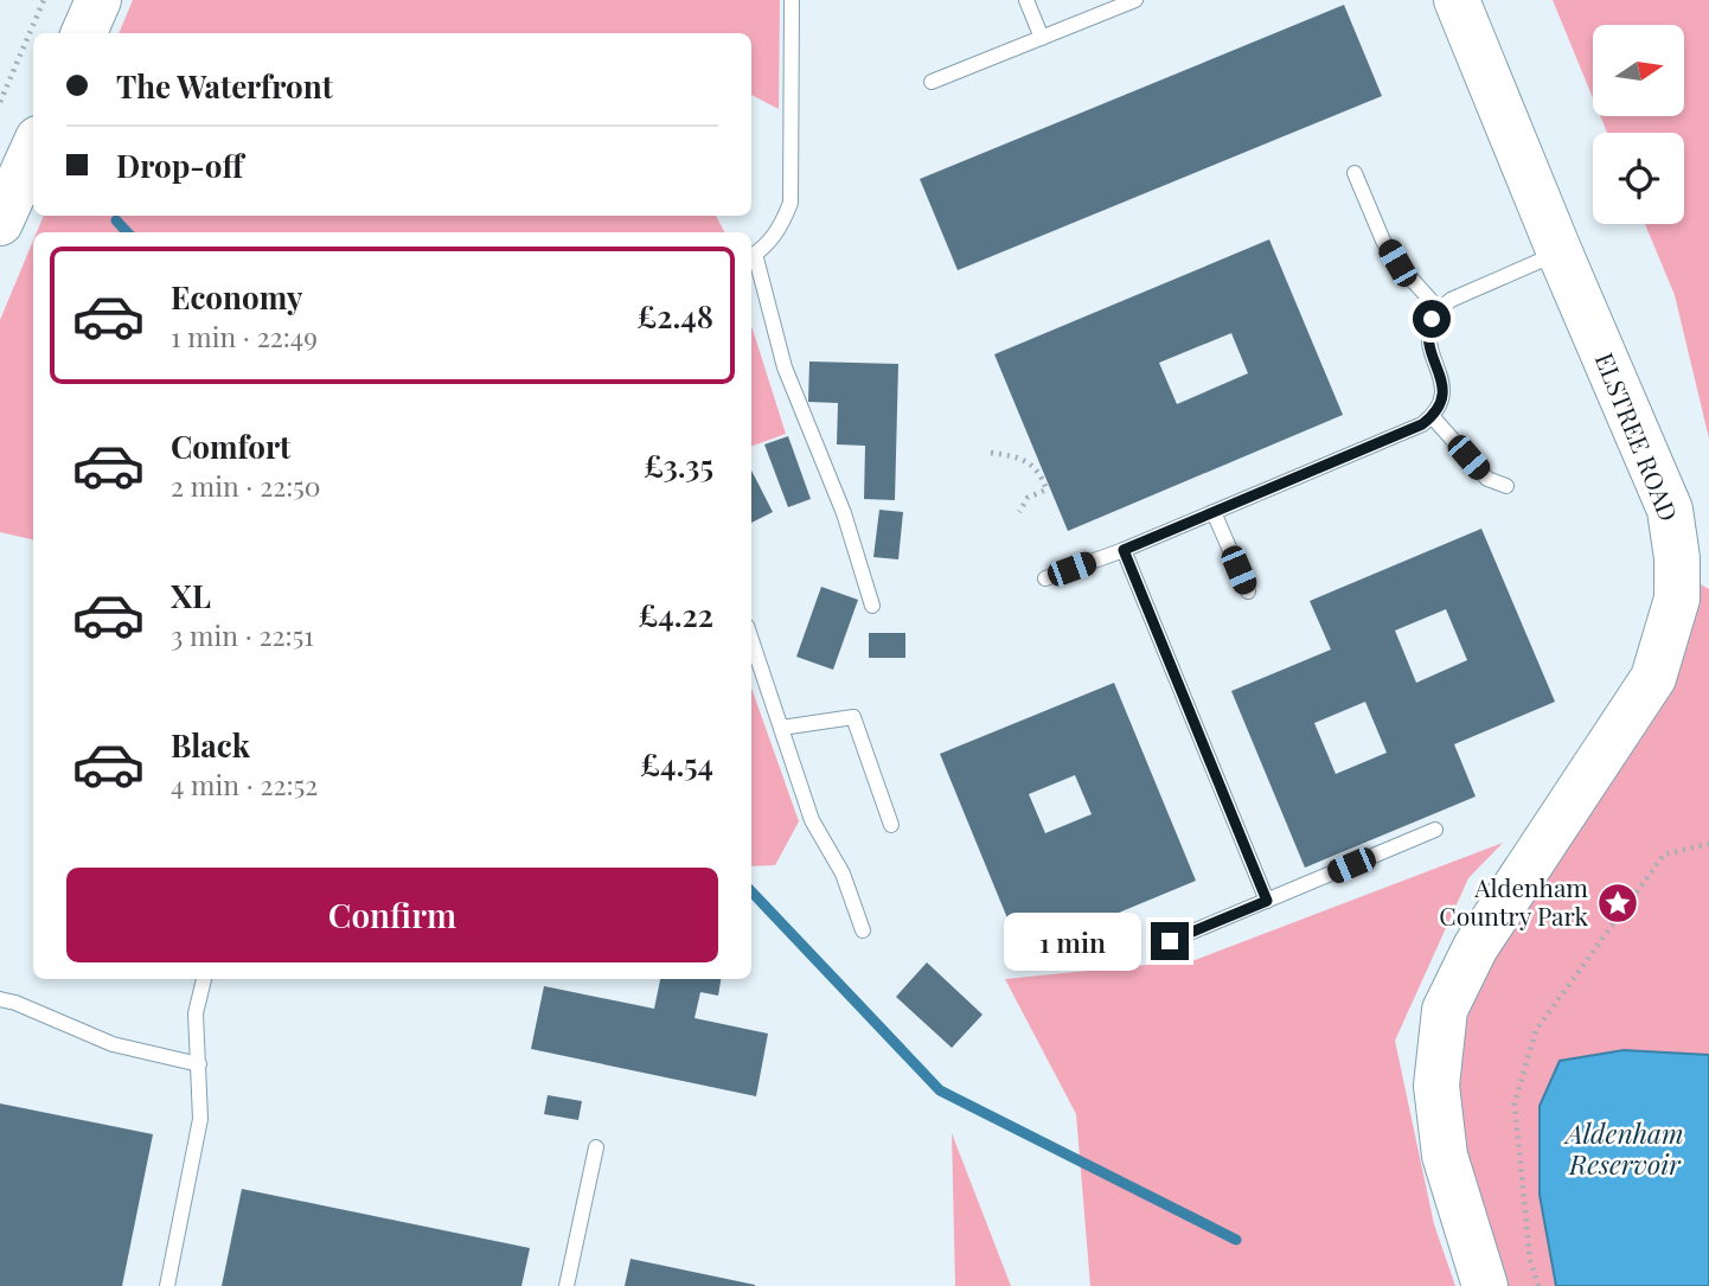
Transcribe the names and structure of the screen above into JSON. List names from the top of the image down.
{
  "streets": {
    "main road": ["ELSTREE ROAD"]
  },
  "water": ["Aldenham Reservoir"],
  "places": {
    "place": ["Aldenham Country Park"]
  },
  "north": "right",
  "page": {
    "banner": ["The Waterfront", "Drop-off"],
    "list": [
      {
        "name": "Economy",
        "note": "1 min · 22:49",
        "value": "£2.48"
      },
      {
        "name": "Comfort",
        "note": "2 min · 22:50",
        "value": "£3.35"
      },
      {
        "name": "XL",
        "note": "3 min · 22:51",
        "value": "£4.22"
      },
      {
        "name": "Black",
        "note": "4 min · 22:52",
        "value": "£4.54"
      }
    ],
    "buttons": "Confirm",
    "bubble": "1 min"
  }
}
